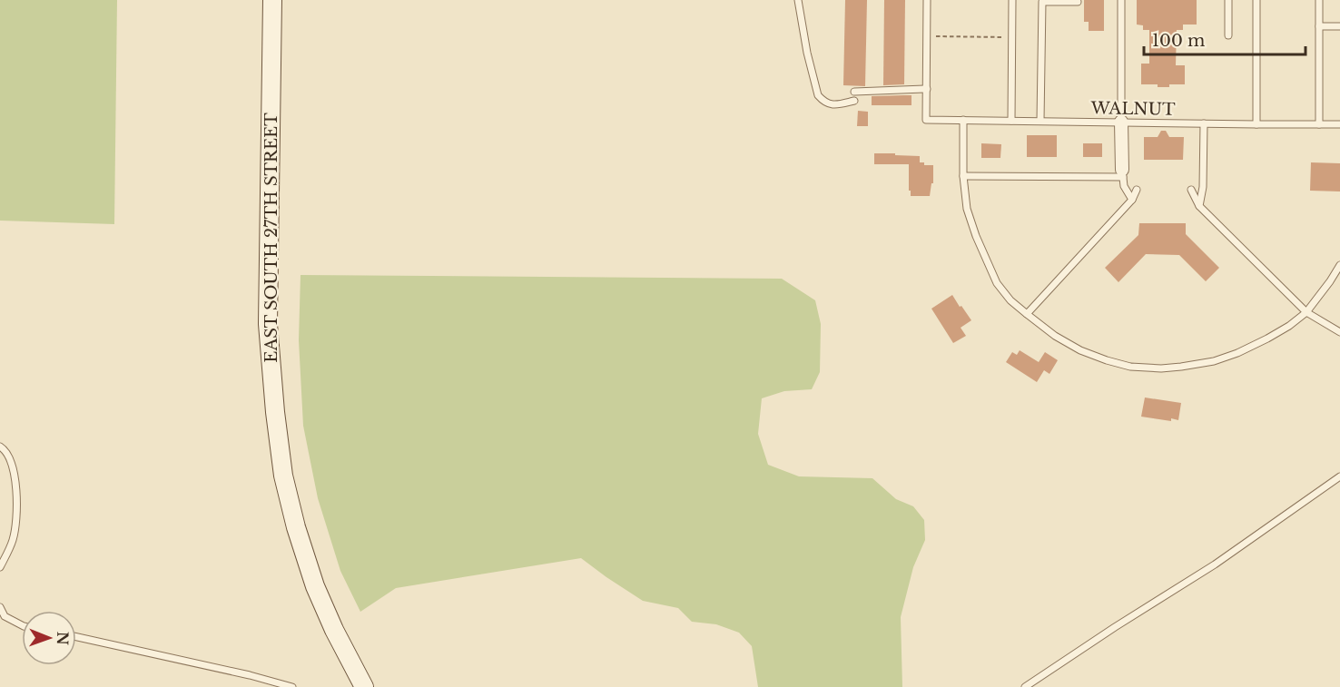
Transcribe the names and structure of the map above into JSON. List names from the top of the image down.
{
  "streets": {
    "main road": ["EAST SOUTH 27TH STREET"],
    "lane": ["WALNUT"]
  },
  "scale_bar": "100 m",
  "north": "right"
}
